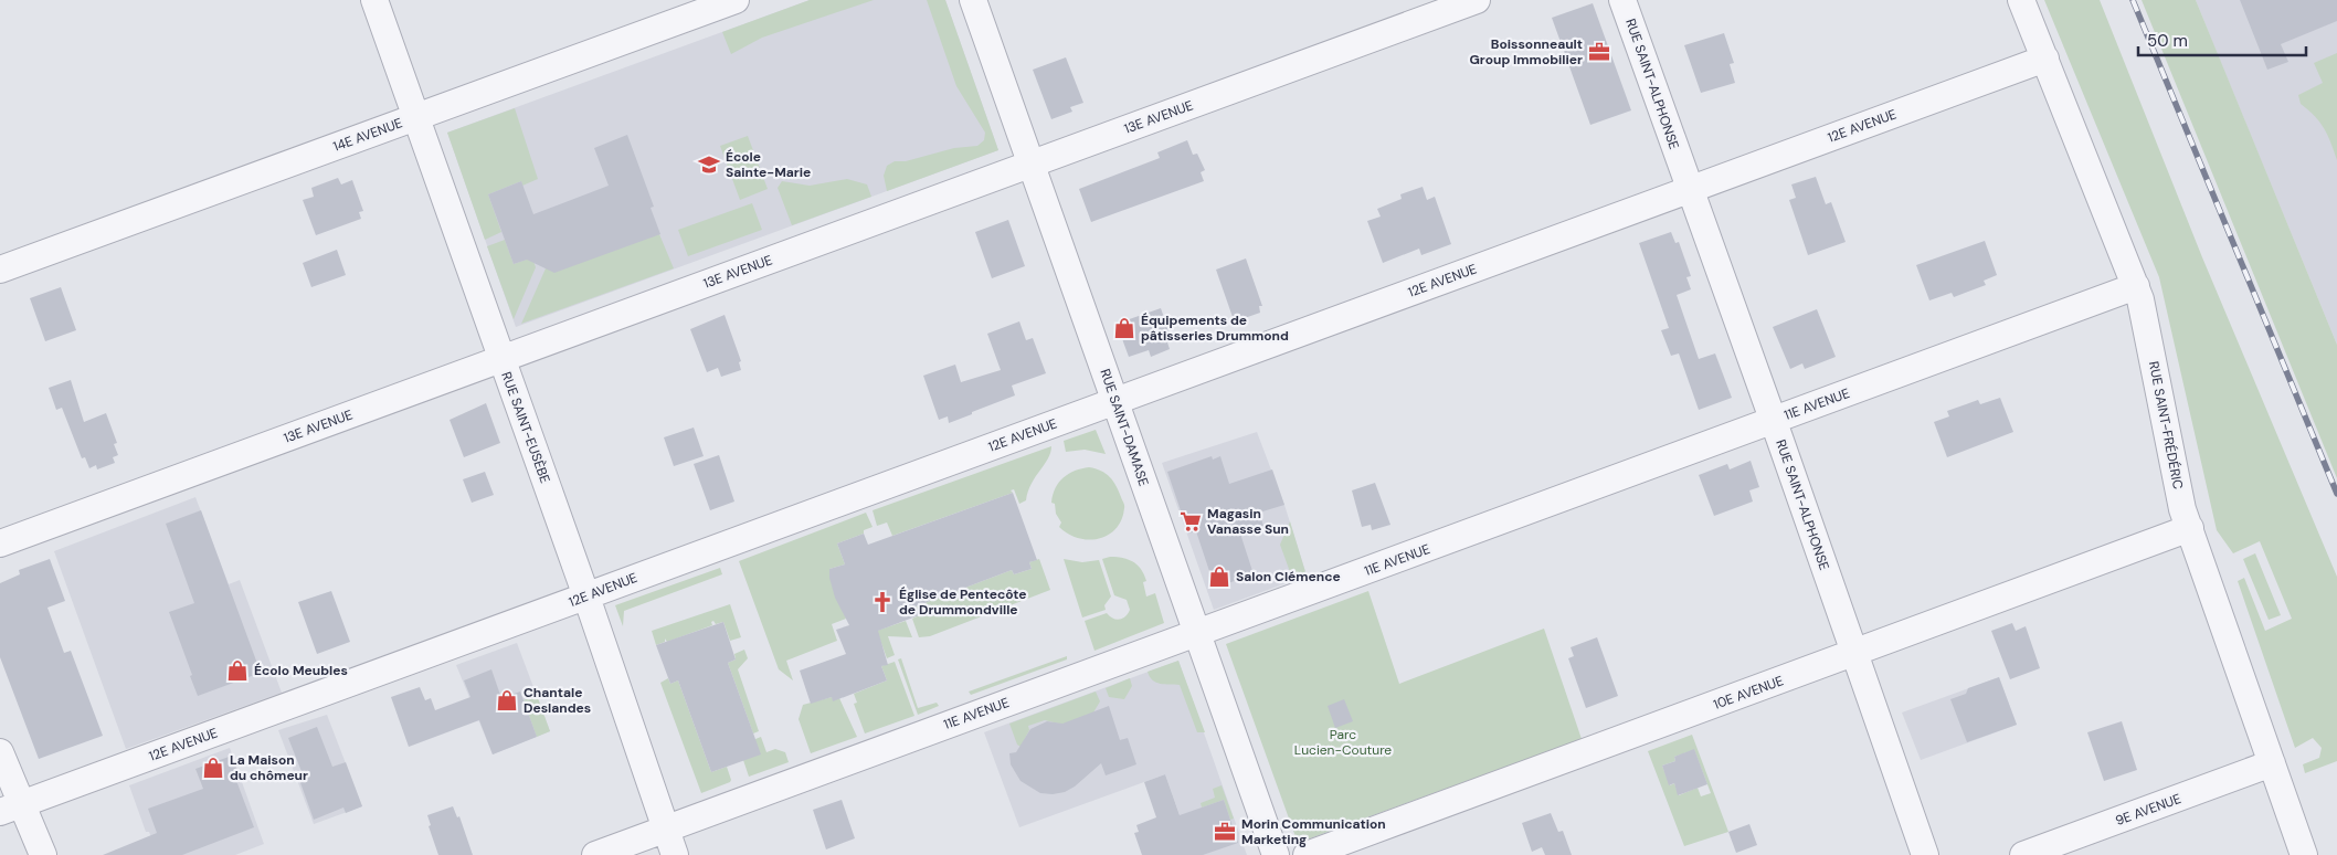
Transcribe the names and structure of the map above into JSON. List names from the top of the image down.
{
  "streets": {
    "street": [
      "RUE SAINT-ALPHONSE",
      "13E AVENUE",
      "12E AVENUE",
      "14E AVENUE",
      "11E AVENUE",
      "RUE SAINT-FRÉDÉRIC",
      "RUE SAINT-EUSÈBE",
      "RUE SAINT-DAMASE",
      "10E AVENUE",
      "9E AVENUE"
    ]
  },
  "crossings": [
    ["RUE SAINT-ALPHONSE", "12E AVENUE"],
    ["RUE SAINT-ALPHONSE", "11E AVENUE"],
    ["RUE SAINT-ALPHONSE", "10E AVENUE"],
    ["13E AVENUE", "RUE SAINT-EUSÈBE"],
    ["13E AVENUE", "RUE SAINT-DAMASE"],
    ["12E AVENUE", "RUE SAINT-FRÉDÉRIC"],
    ["12E AVENUE", "RUE SAINT-EUSÈBE"],
    ["12E AVENUE", "RUE SAINT-DAMASE"],
    ["14E AVENUE", "RUE SAINT-EUSÈBE"],
    ["11E AVENUE", "RUE SAINT-FRÉDÉRIC"],
    ["11E AVENUE", "RUE SAINT-EUSÈBE"],
    ["11E AVENUE", "RUE SAINT-DAMASE"],
    ["RUE SAINT-FRÉDÉRIC", "10E AVENUE"],
    ["RUE SAINT-FRÉDÉRIC", "9E AVENUE"]
  ],
  "parks": ["Parc Lucien-Couture"],
  "places": {
    "office": ["Boissonneault Group Immobilier", "Morin Communication Marketing"],
    "school or university": ["École Sainte-Marie"],
    "shop": [
      "Équipements de pâtisseries Drummond",
      "Salon Clémence",
      "Écolo Meubles",
      "Chantale Deslandes",
      "La Maison du chômeur"
    ],
    "supermarket": ["Magasin Vanasse Sun"],
    "church": ["Église de Pentecôte de Drummondville"]
  },
  "scale_bar": "50 m"
}
